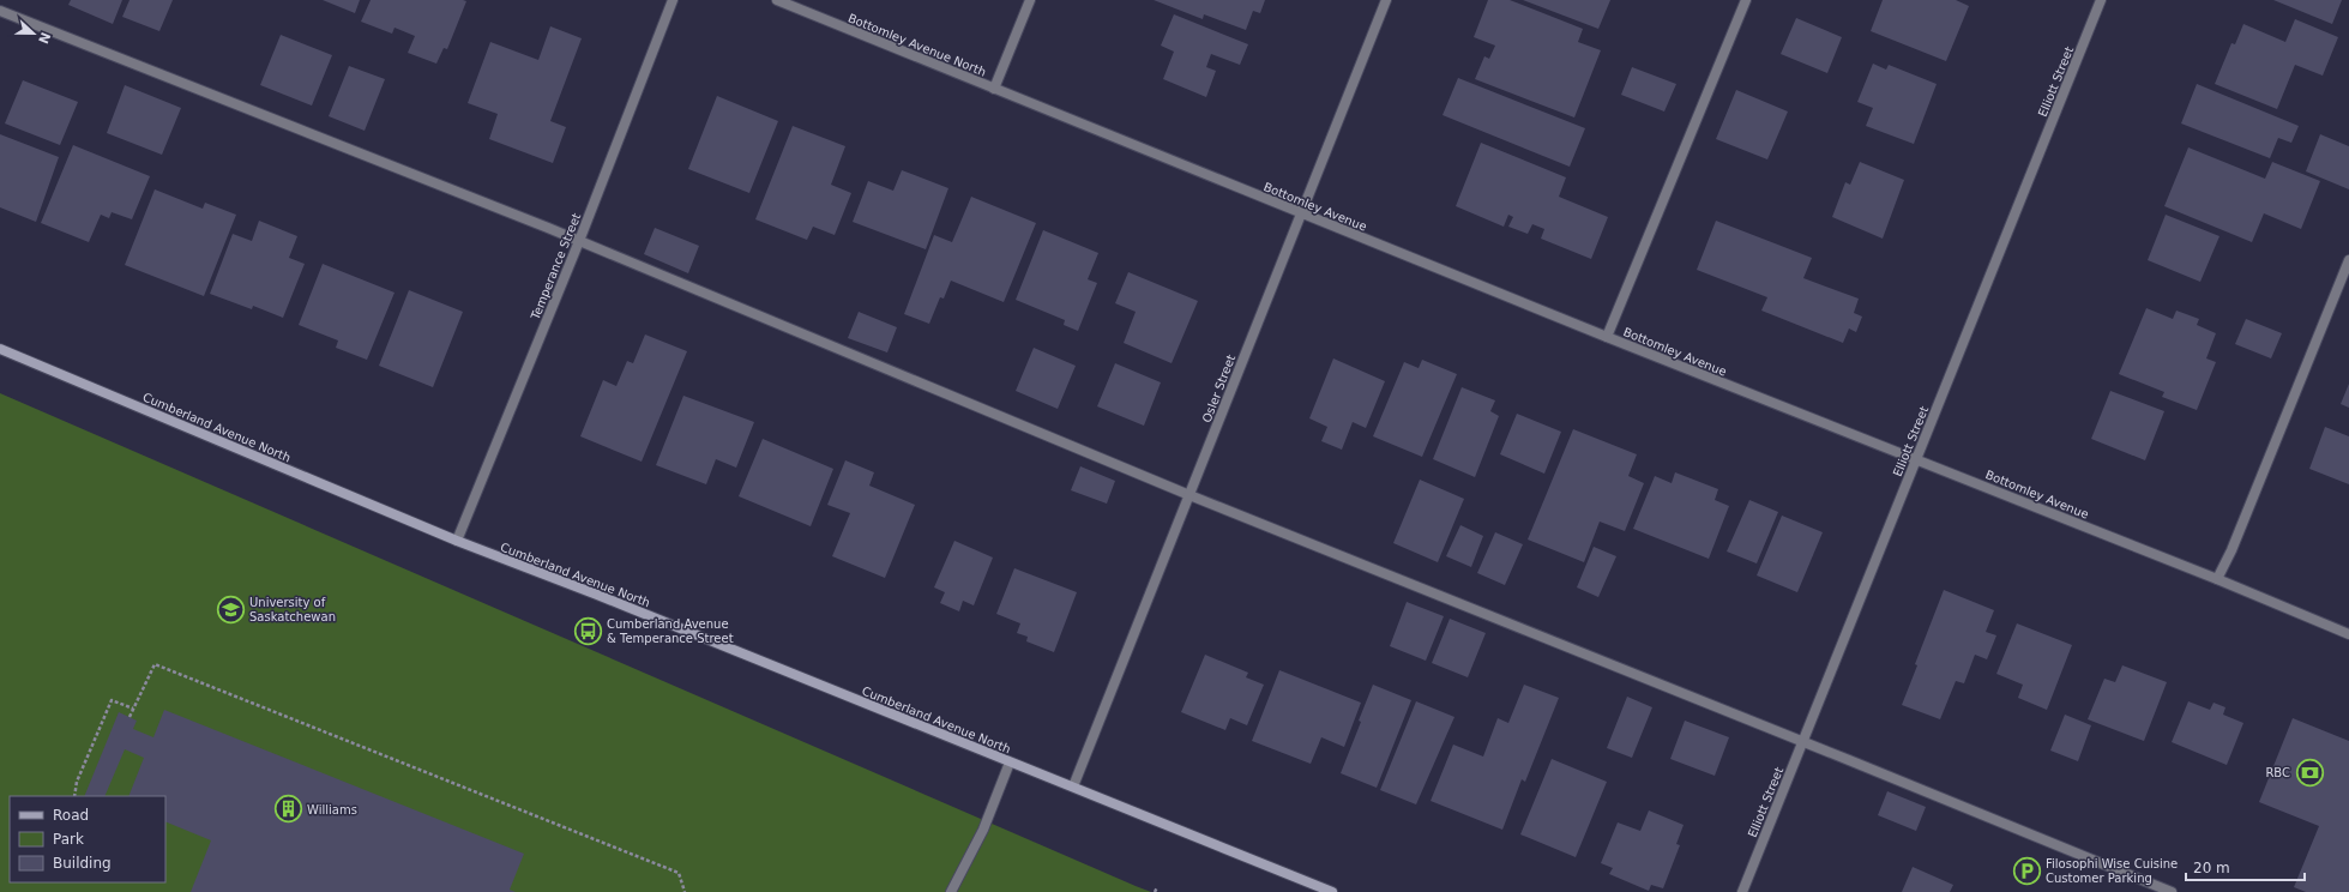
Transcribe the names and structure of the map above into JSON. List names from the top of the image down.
{
  "streets": {
    "main road": ["Cumberland Avenue North"],
    "street": [
      "Bottomley Avenue North",
      "Elliott Street",
      "Bottomley Avenue",
      "Temperance Street",
      "Osler Street"
    ]
  },
  "crossings": [
    ["Bottomley Avenue North", "Bottomley Avenue"],
    ["Elliott Street", "Bottomley Avenue"],
    ["Bottomley Avenue", "Osler Street"],
    ["Temperance Street", "Cumberland Avenue North"],
    ["Osler Street", "Cumberland Avenue North"]
  ],
  "places": {
    "school or university": ["University of Saskatchewan"],
    "bus stop": ["Cumberland Avenue & Temperance Street"],
    "bank": ["RBC"],
    "building": ["Williams"],
    "parking": ["Filosophi Wise Cuisine Customer Parking"]
  },
  "legend": ["Road", "Park", "Building"],
  "scale_bar": "20 m",
  "north": "right"
}
